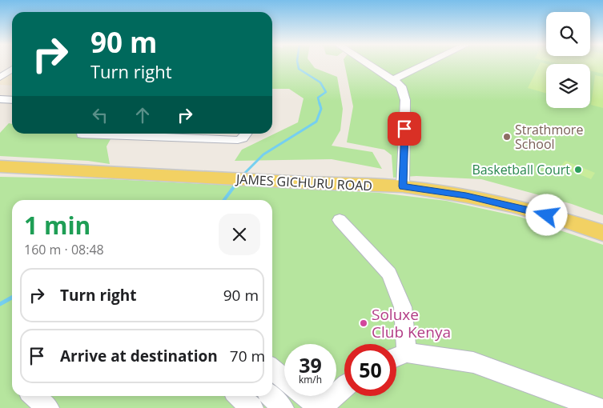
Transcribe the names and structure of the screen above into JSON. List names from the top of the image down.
{
  "streets": {
    "main road": ["JAMES GICHURU ROAD"]
  },
  "places": ["Strathmore School", "Basketball Court", "Soluxe Club Kenya"],
  "page": {
    "turn": ["90 m", "Turn right"],
    "heading": ["1 min", "160 m · 08:48"],
    "list": [
      {
        "name": "Turn right",
        "value": "90 m"
      },
      {
        "name": "Arrive at destination",
        "value": "70 m"
      }
    ],
    "speed": "39 km/h",
    "limit": "50"
  }
}
